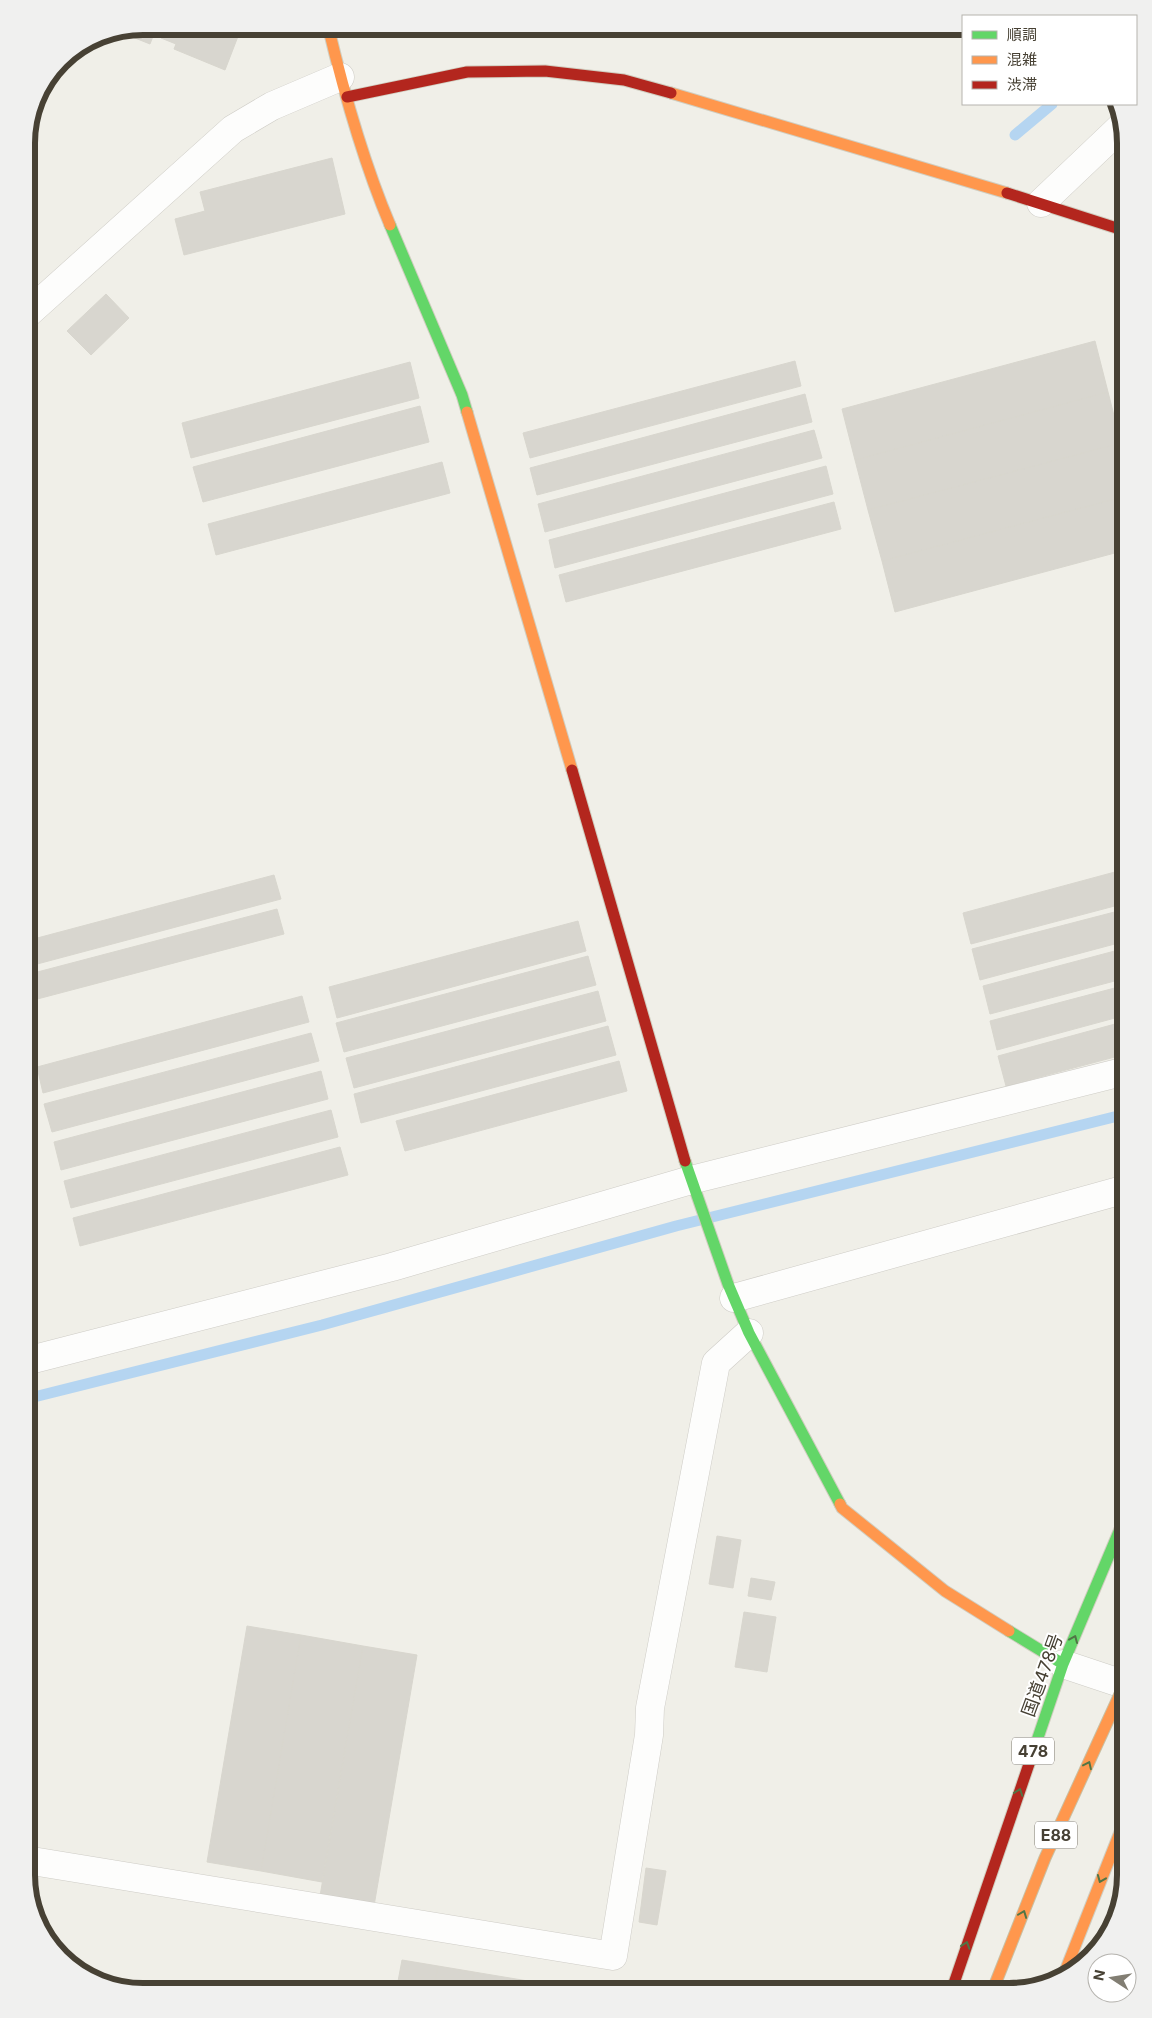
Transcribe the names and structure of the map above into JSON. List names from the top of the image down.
{
  "streets": {
    "main road": ["国道478号", "478", "E88"]
  },
  "legend": ["順調", "混雑", "渋滞"],
  "north": "left"
}
